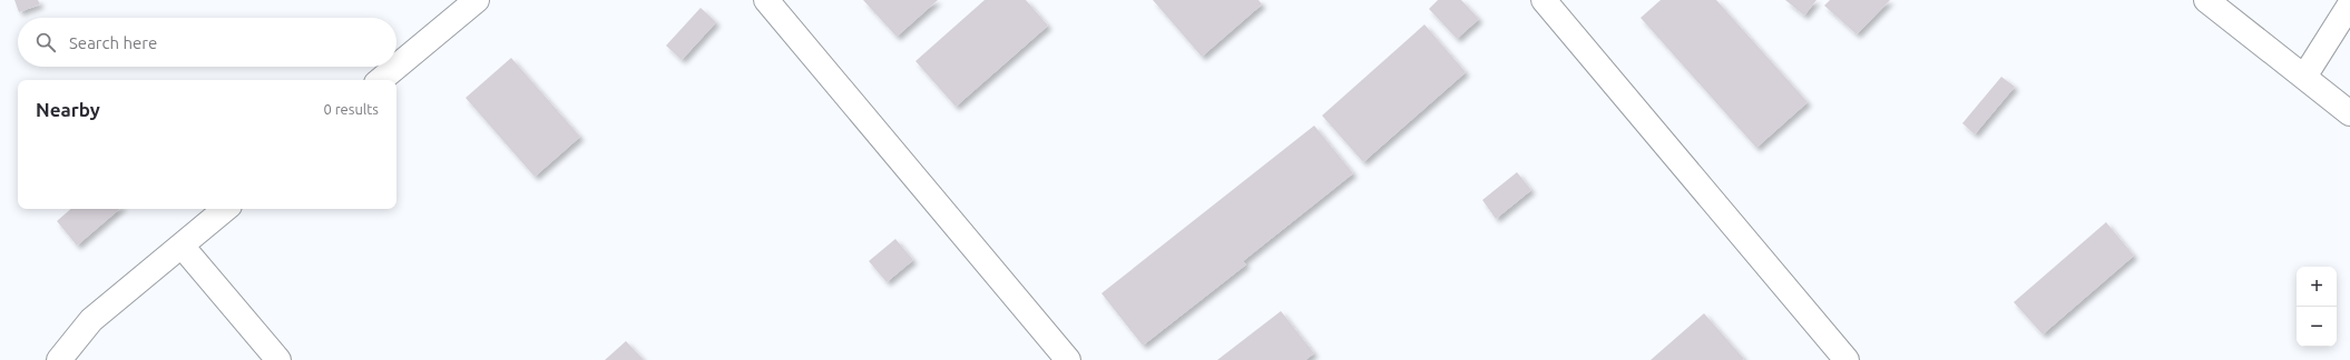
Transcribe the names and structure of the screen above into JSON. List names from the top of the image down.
{
  "page": {
    "search": "Search here",
    "heading": ["Nearby", "0 results"],
    "map_buttons": ["+", "−"]
  }
}
